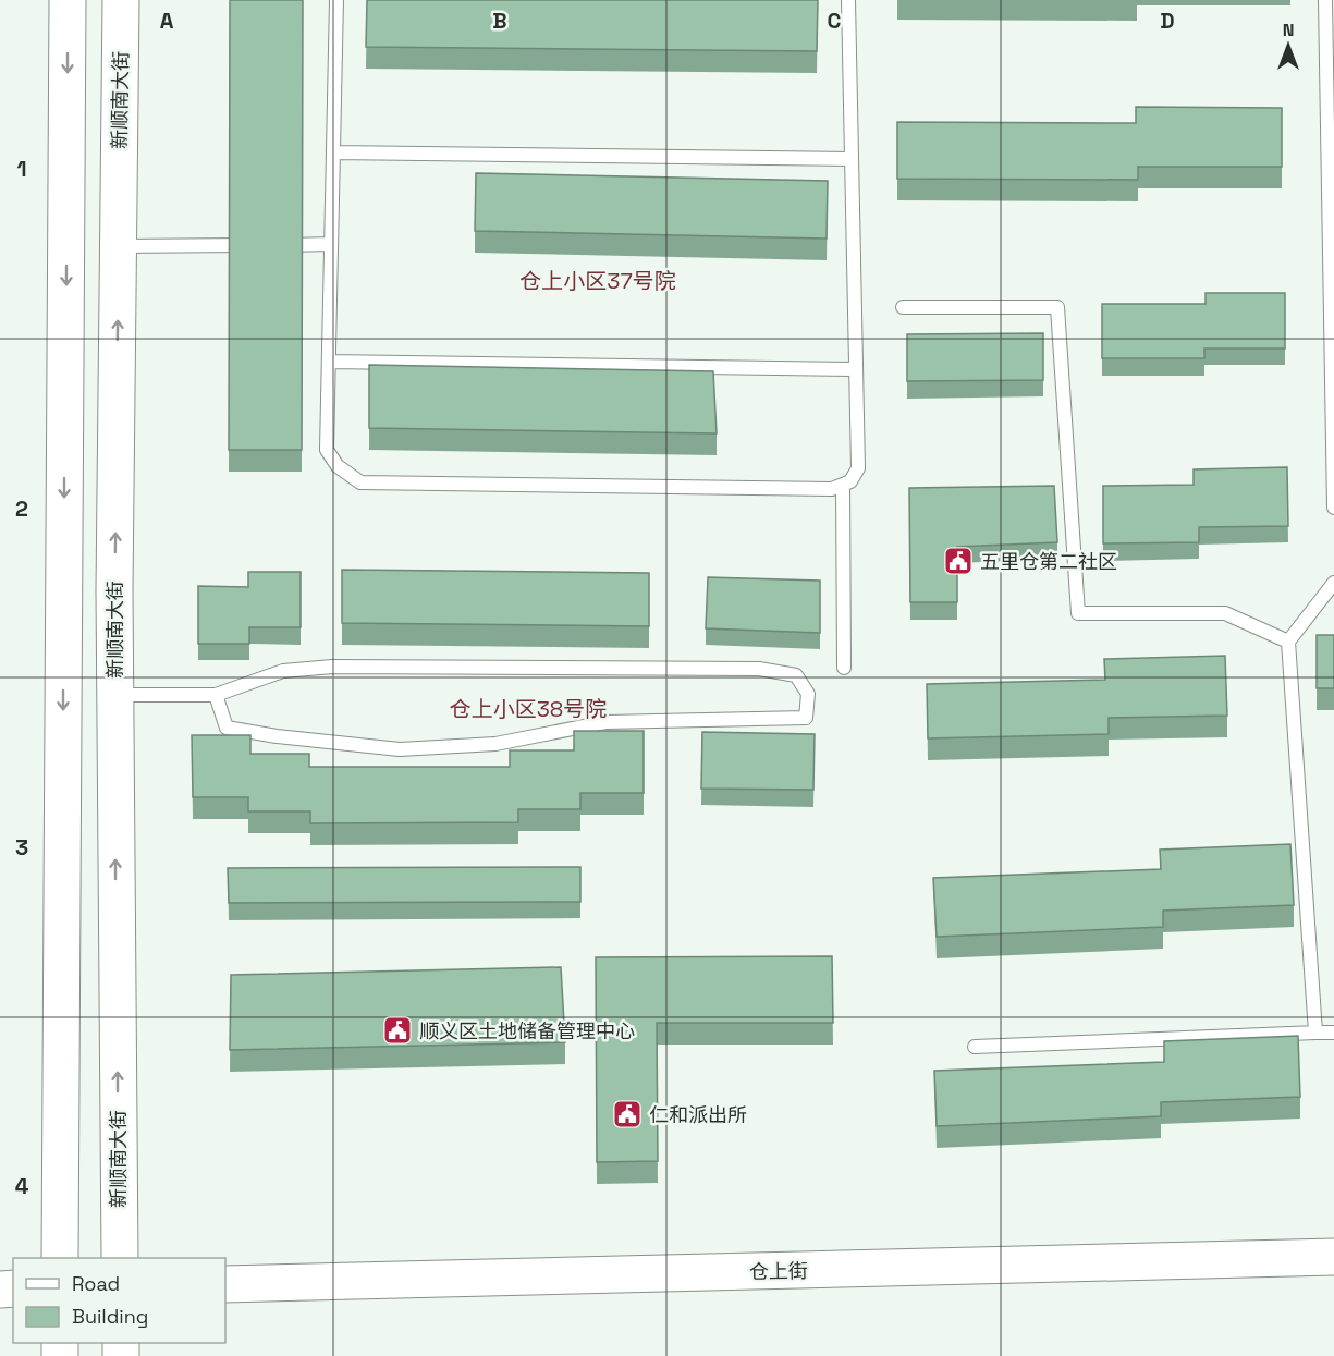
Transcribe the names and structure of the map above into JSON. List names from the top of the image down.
{
  "streets": {
    "main road": ["新顺南大街", "仓上街"]
  },
  "districts": ["仓上小区37号院", "仓上小区38号院"],
  "places": {
    "public building": ["五里仓第二社区", "顺义区土地储备管理中心", "仁和派出所"]
  },
  "legend": ["Road", "Building"],
  "north": "top",
  "grid": {
    "columns": [
      "A",
      "B",
      "C",
      "D"
    ],
    "rows": [
      "1",
      "2",
      "3",
      "4"
    ]
  }
}
